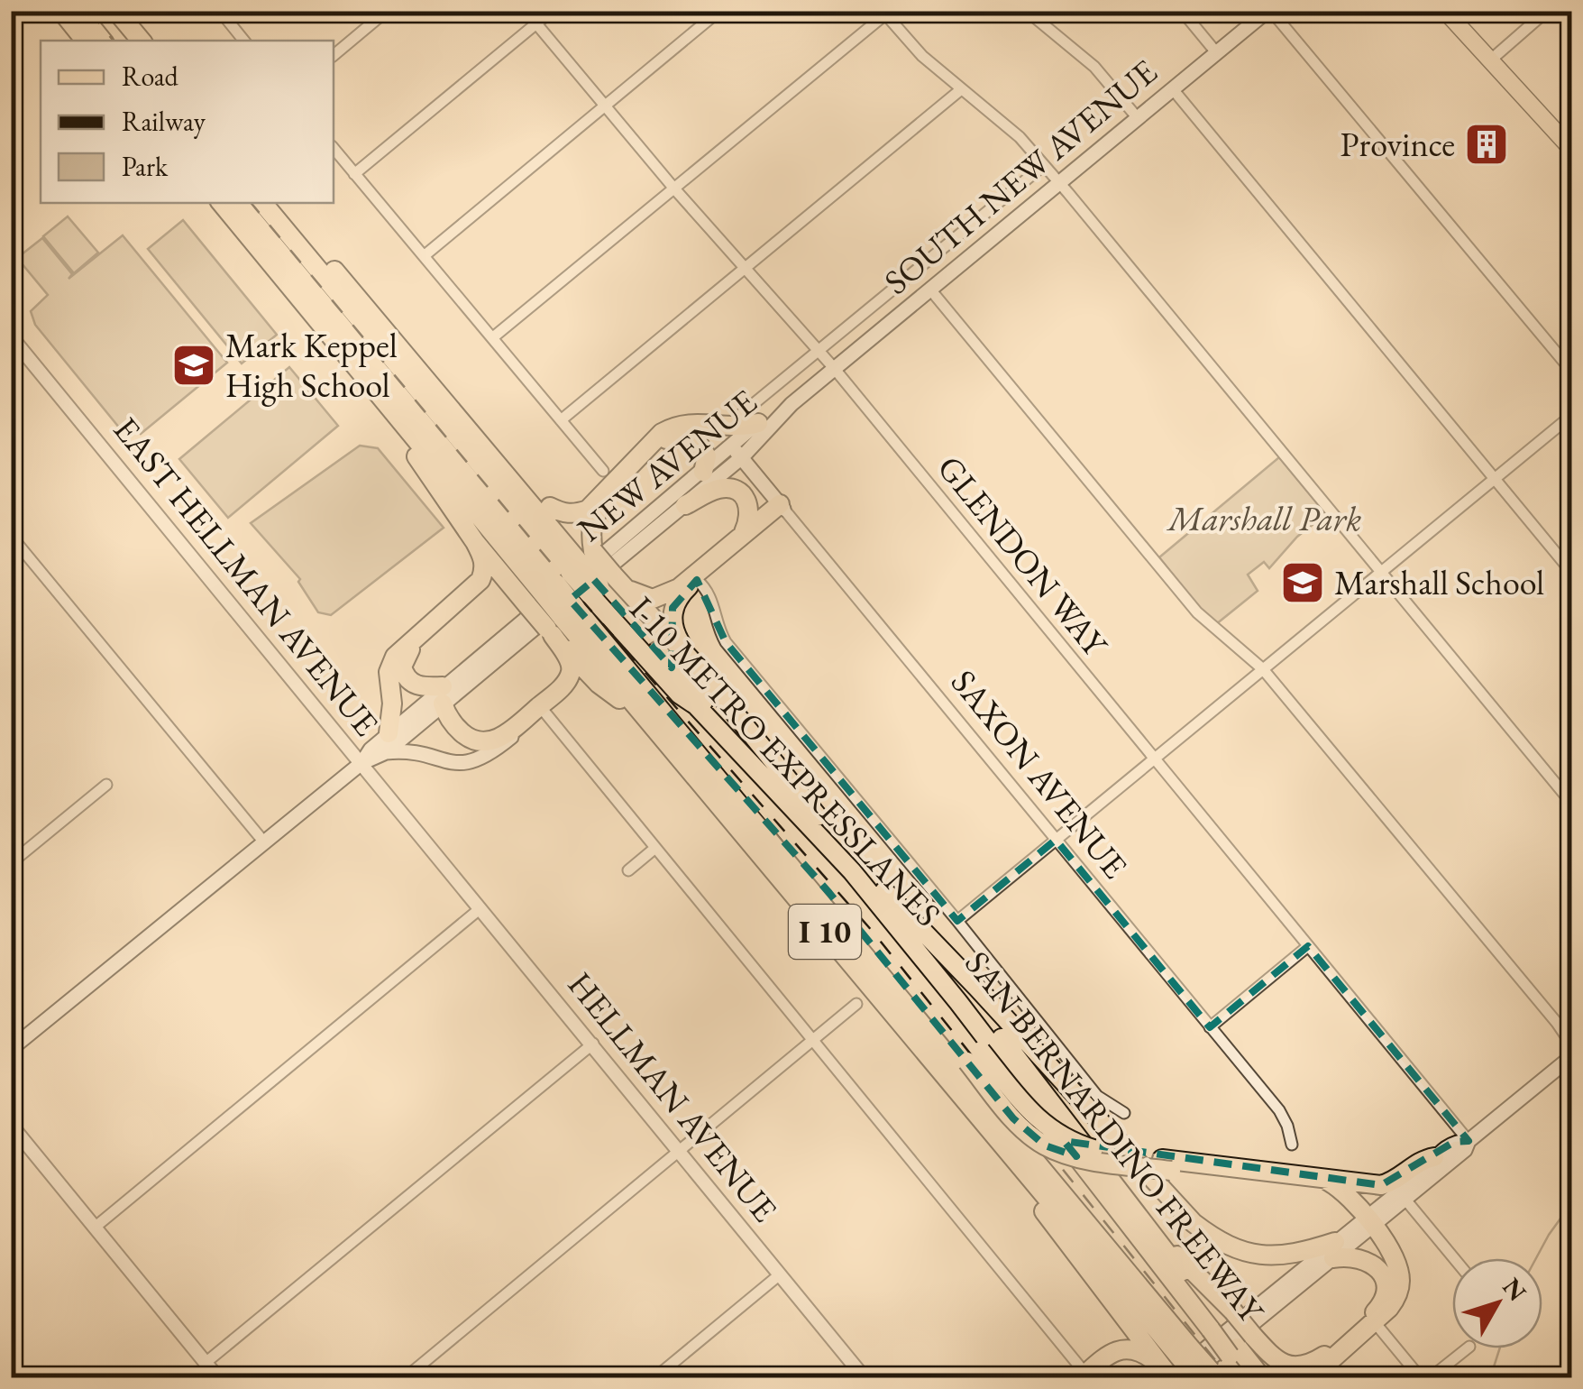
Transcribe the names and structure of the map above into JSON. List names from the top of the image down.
{
  "streets": {
    "highway": ["I-10 METRO EXPRESSLANES", "I 10", "SAN BERNARDINO FREEWAY"],
    "main road": ["SOUTH NEW AVENUE", "NEW AVENUE", "SAXON AVENUE"],
    "street": ["GLENDON WAY", "EAST HELLMAN AVENUE", "HELLMAN AVENUE"]
  },
  "crossings": [
    ["SOUTH NEW AVENUE", "GLENDON WAY"],
    ["NEW AVENUE", "EAST HELLMAN AVENUE"],
    ["NEW AVENUE", "SAXON AVENUE"],
    ["EAST HELLMAN AVENUE", "HELLMAN AVENUE"],
    ["I-10 METRO EXPRESSLANES", "SAN BERNARDINO FREEWAY"]
  ],
  "parks": ["Marshall Park"],
  "places": {
    "building": ["Province"],
    "school or university": ["Mark Keppel High School", "Marshall School"]
  },
  "legend": ["Road", "Railway", "Park"],
  "north": "top right"
}
